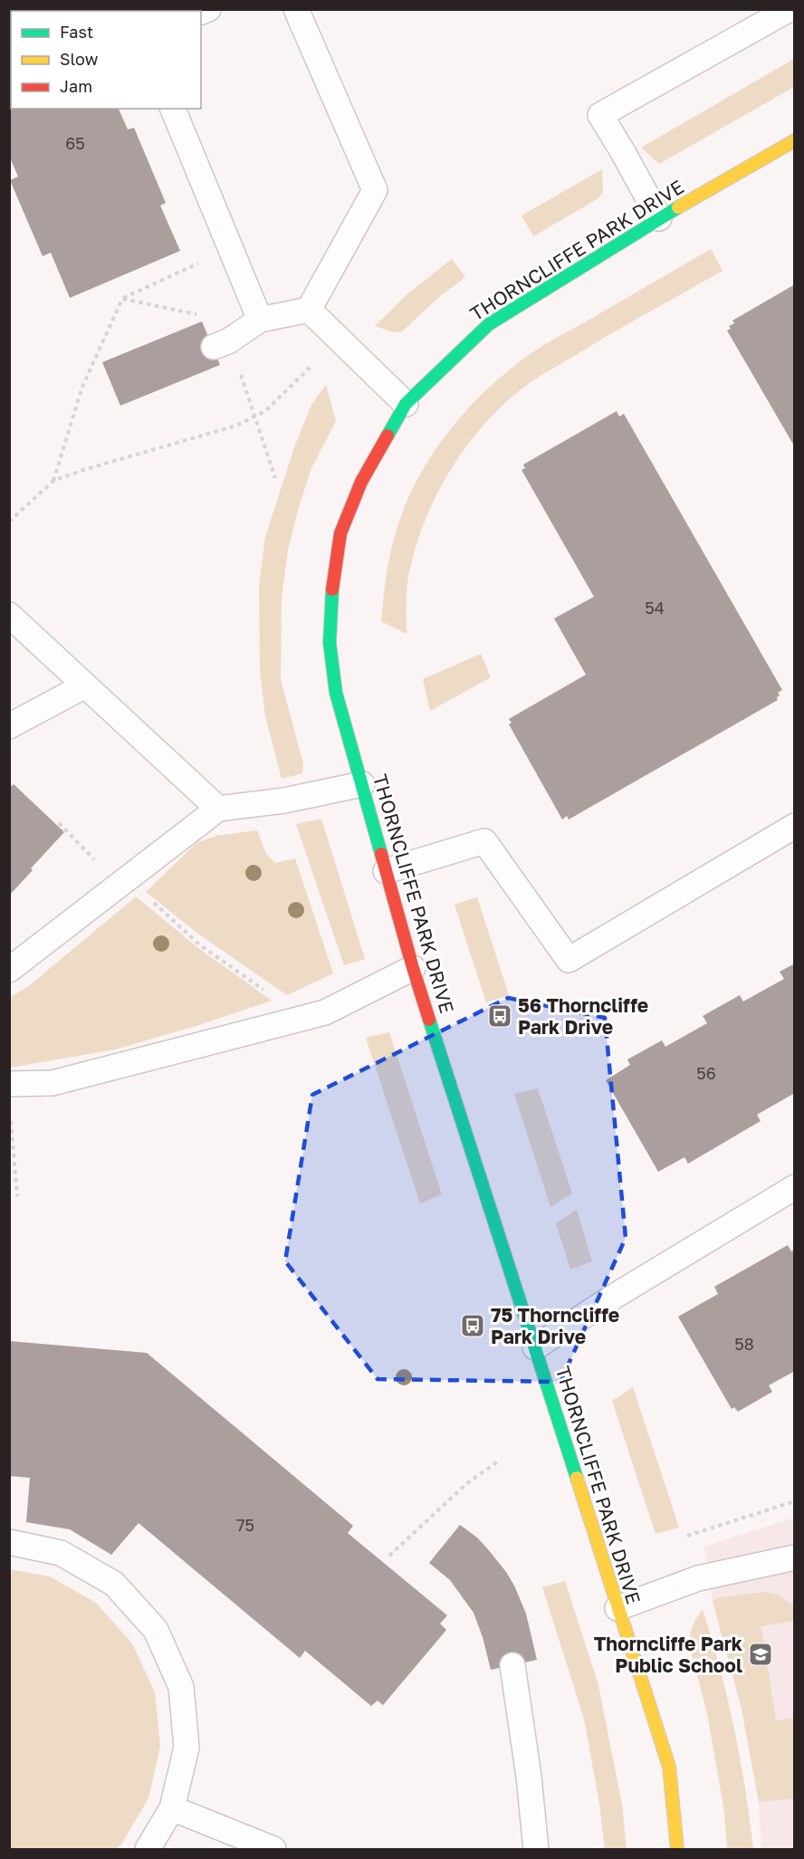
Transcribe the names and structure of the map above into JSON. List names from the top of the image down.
{
  "streets": {
    "street": ["THORNCLIFFE PARK DRIVE"]
  },
  "places": {
    "bus stop": ["56 Thorncliffe Park Drive", "75 Thorncliffe Park Drive"],
    "school or university": ["Thorncliffe Park Public School"]
  },
  "house_numbers": [
    "65",
    "54",
    "56",
    "58",
    "75"
  ],
  "legend": ["Fast", "Slow", "Jam"]
}
